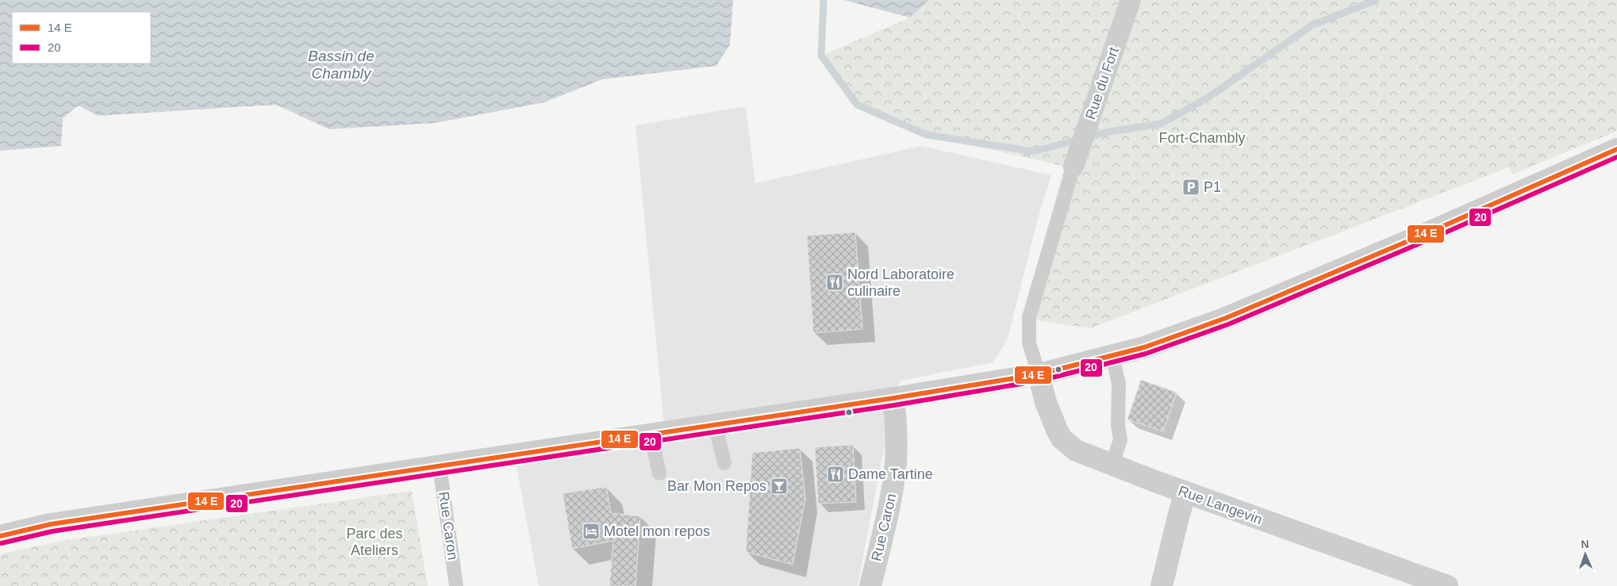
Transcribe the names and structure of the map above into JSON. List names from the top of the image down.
{
  "streets": {
    "street": ["Rue du Fort", "Rue Langevin", "Rue Caron"]
  },
  "water": ["Bassin de Chambly"],
  "parks": ["Fort-Chambly", "Parc des Ateliers"],
  "places": {
    "parking": ["P1"],
    "restaurant": ["Nord Laboratoire culinaire", "Dame Tartine"],
    "bar": ["Bar Mon Repos"],
    "hotel": ["Motel mon repos"]
  },
  "lines": ["transit line 20"],
  "legend": ["14 E", "20"],
  "north": "top"
}
